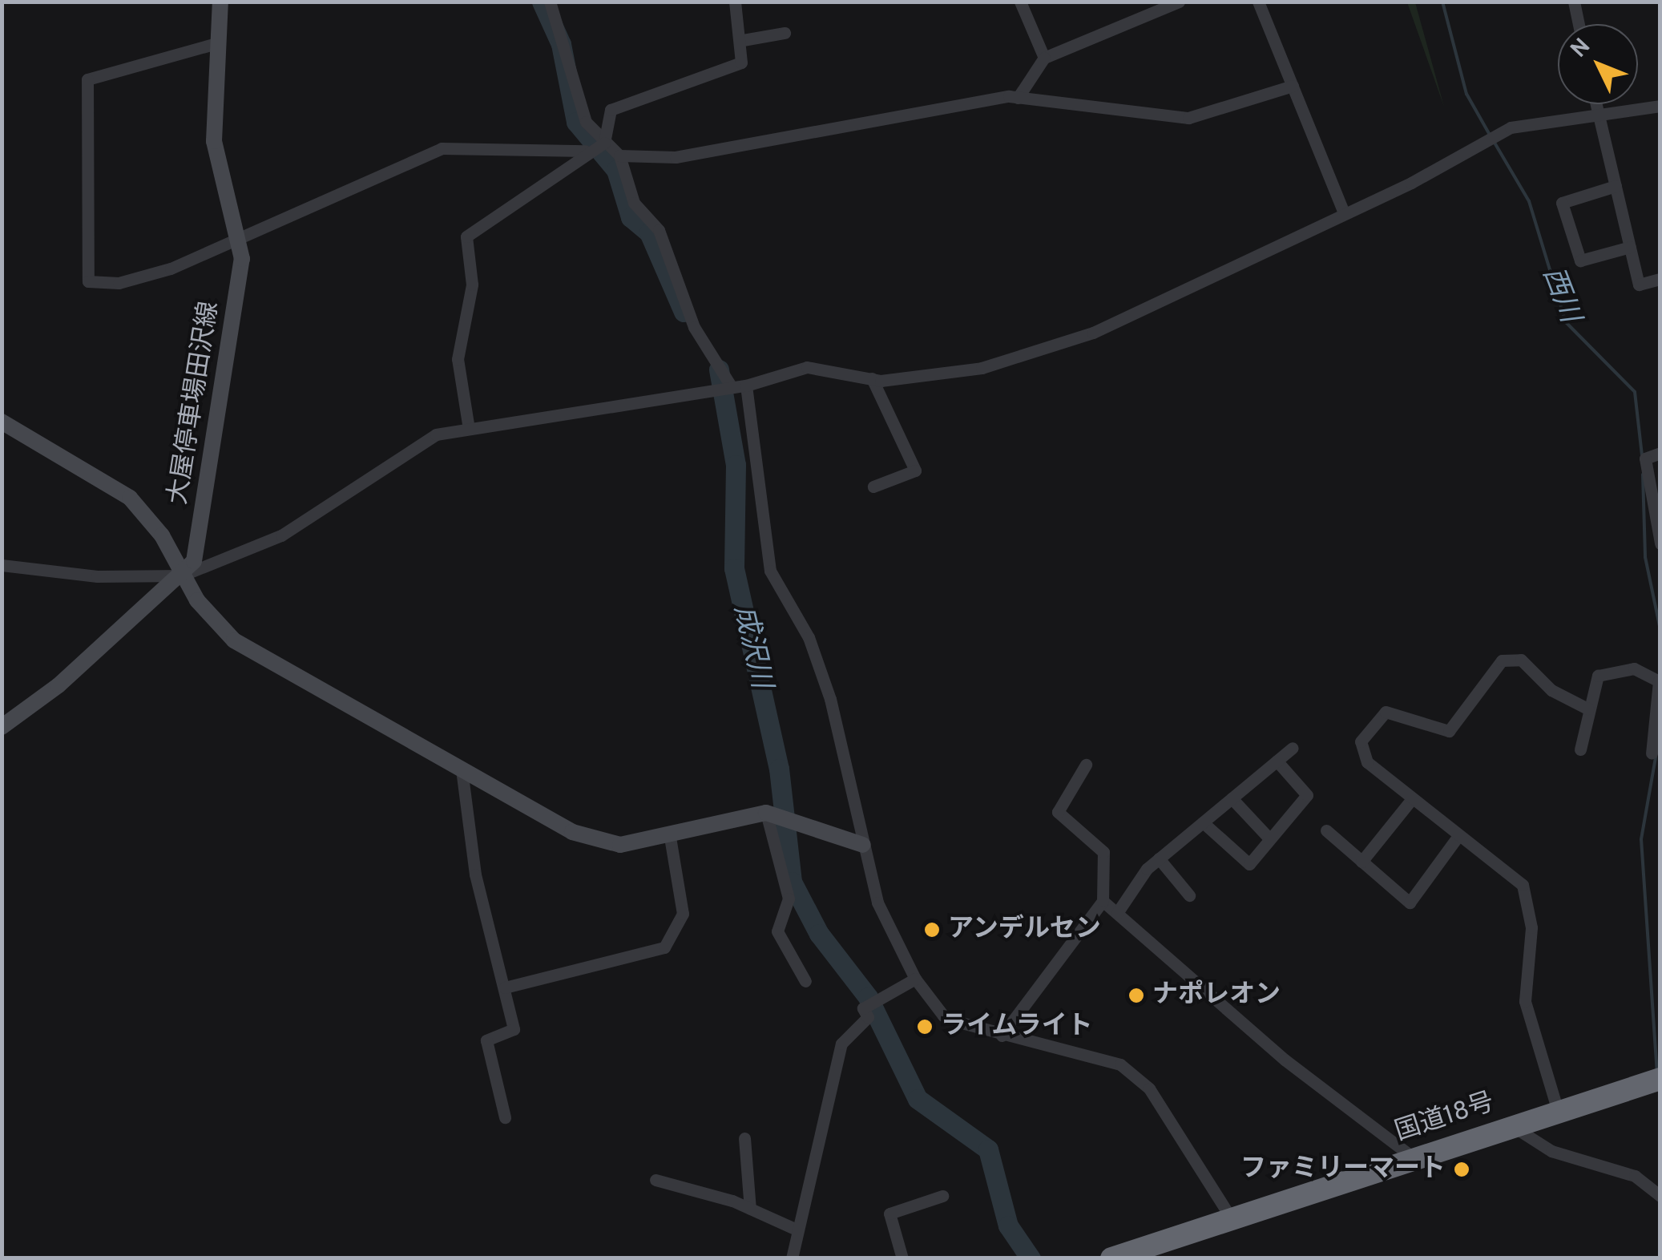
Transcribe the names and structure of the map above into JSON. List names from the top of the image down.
{
  "streets": {
    "highway": ["国道18号"],
    "street": ["大屋停車場田沢線"]
  },
  "water": ["西川", "成沢川"],
  "places": [
    "アンデルセン",
    "ナポレオン",
    "ライムライト",
    "ファミリーマート"
  ],
  "north": "top left"
}
